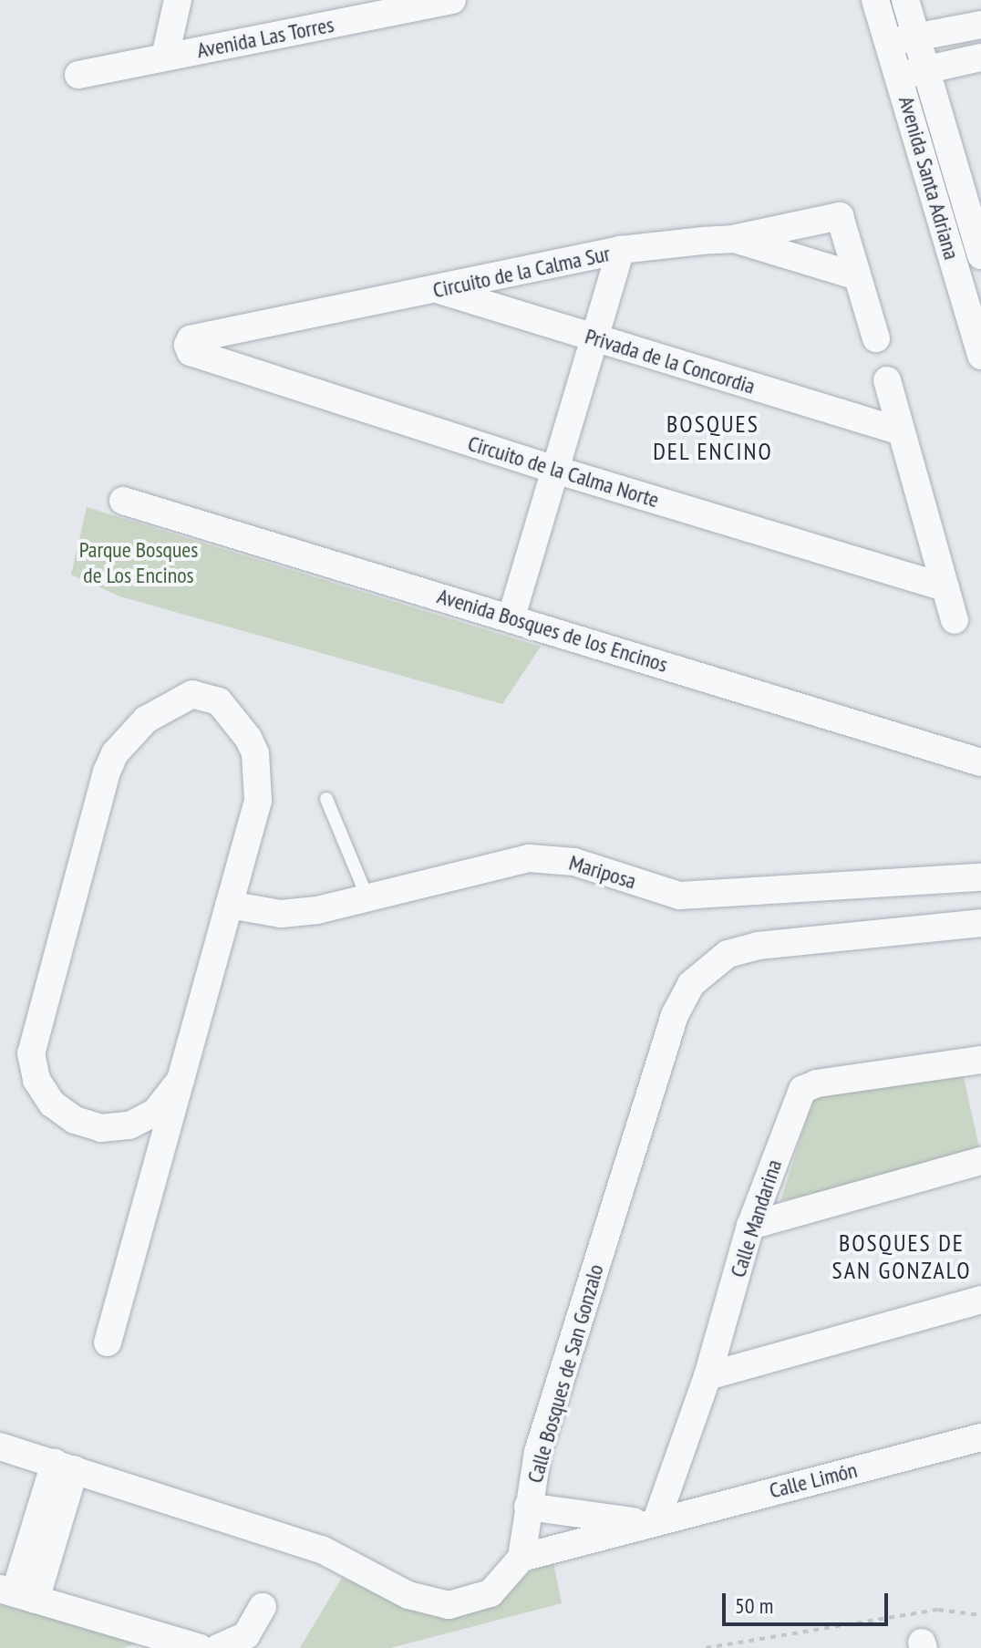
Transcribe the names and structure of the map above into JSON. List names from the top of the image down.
{
  "streets": {
    "street": [
      "Avenida Las Torres",
      "Avenida Santa Adriana",
      "Circuito de la Calma Sur",
      "Privada de la Concordia",
      "Circuito de la Calma Norte",
      "Avenida Bosques de los Encinos",
      "Mariposa",
      "Calle Mandarina",
      "Calle Bosques de San Gonzalo",
      "Calle Limón"
    ]
  },
  "crossings": [
    ["Circuito de la Calma Sur", "Privada de la Concordia"],
    ["Circuito de la Calma Sur", "Circuito de la Calma Norte"],
    ["Calle Mandarina", "Calle Limón"],
    ["Calle Bosques de San Gonzalo", "Calle Limón"]
  ],
  "districts": ["BOSQUES DEL ENCINO", "BOSQUES DE SAN GONZALO"],
  "parks": ["Parque Bosques de Los Encinos"],
  "scale_bar": "50 m"
}
